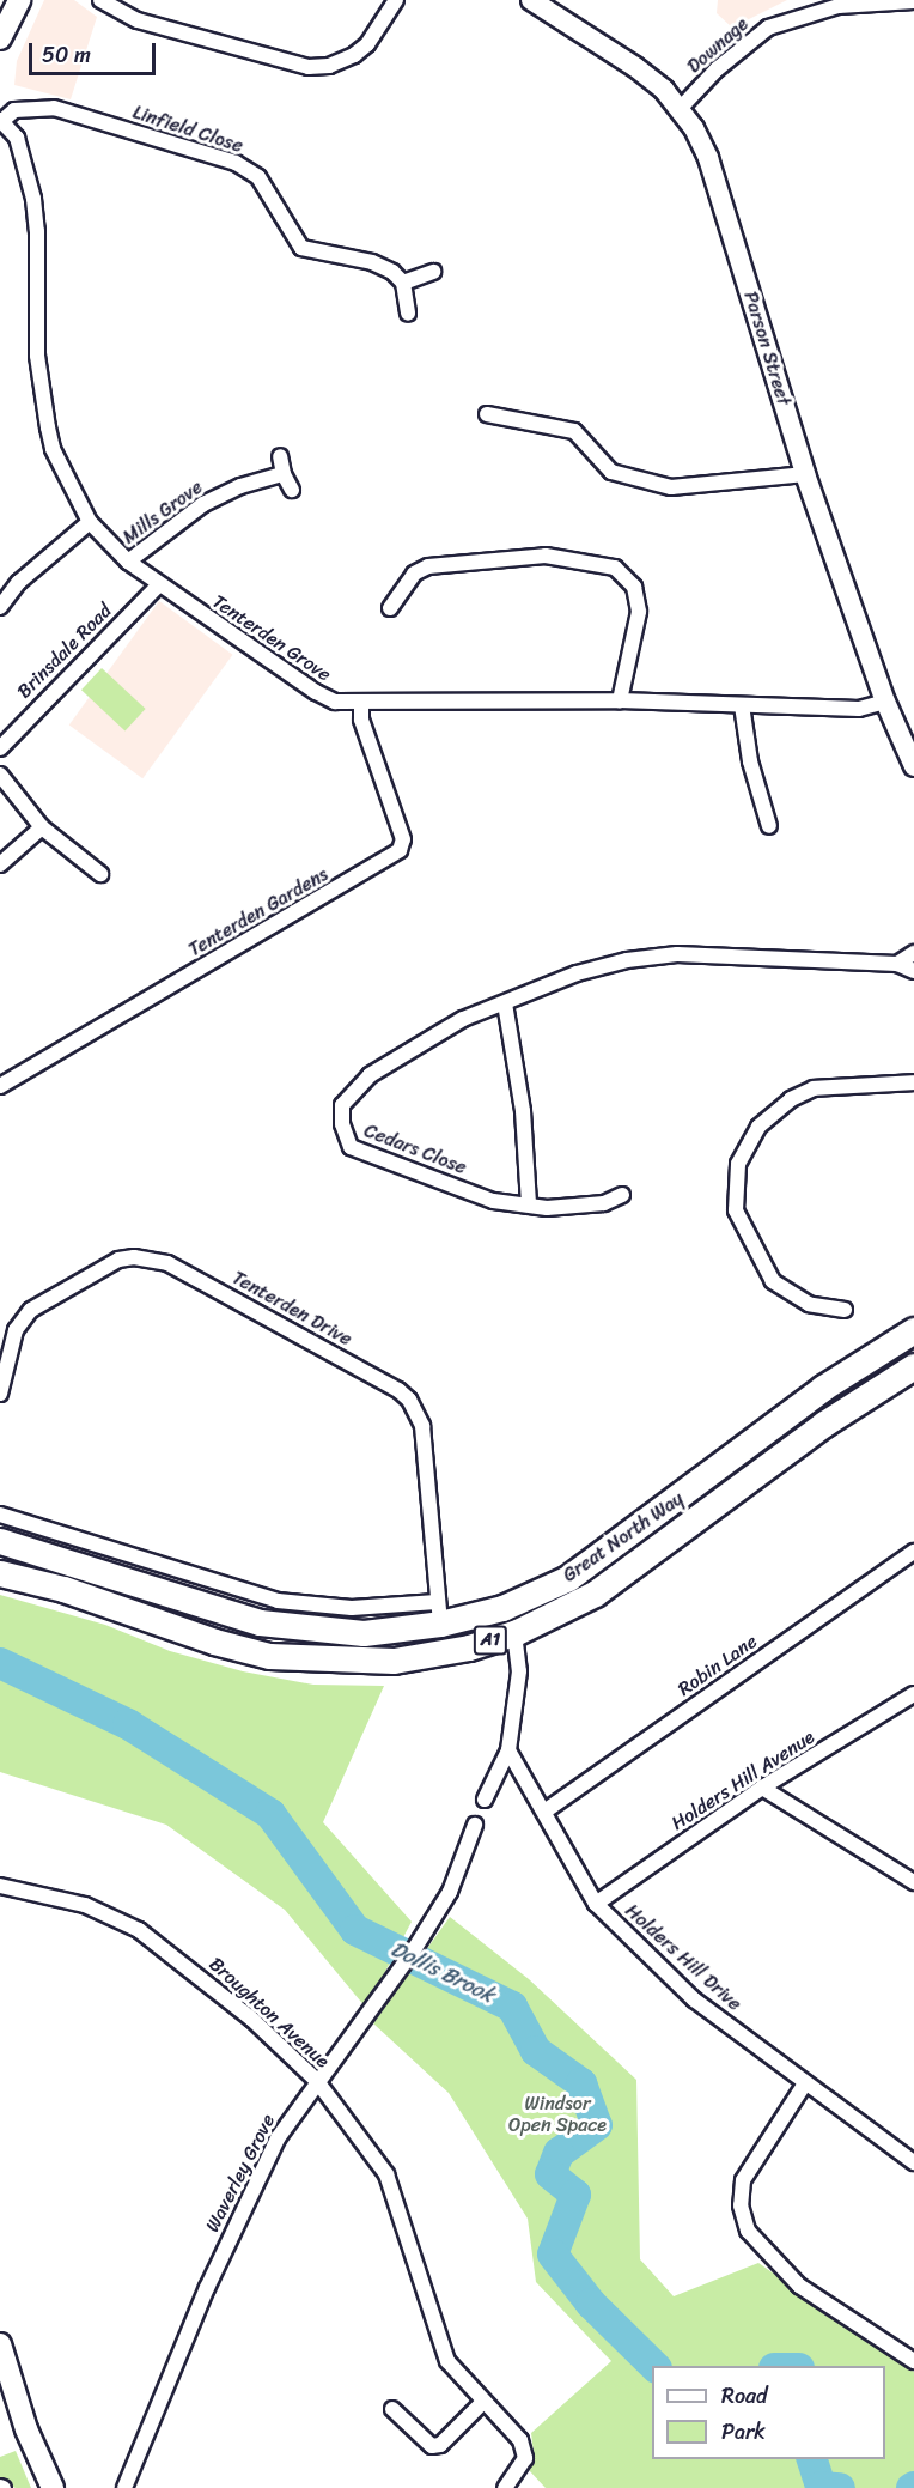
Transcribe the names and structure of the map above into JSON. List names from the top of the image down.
{
  "streets": {
    "highway": ["Great North Way", "A1"],
    "main road": ["Parson Street"],
    "street": [
      "Downage",
      "Linfield Close",
      "Mills Grove",
      "Tenterden Grove",
      "Brinsdale Road",
      "Tenterden Gardens",
      "Cedars Close",
      "Tenterden Drive",
      "Robin Lane",
      "Holders Hill Avenue",
      "Holders Hill Drive",
      "Broughton Avenue",
      "Waverley Grove"
    ]
  },
  "crossings": [
    ["Downage", "Parson Street"],
    ["Linfield Close", "Tenterden Grove"],
    ["Parson Street", "Tenterden Grove"],
    ["Mills Grove", "Tenterden Grove"],
    ["Tenterden Grove", "Brinsdale Road"],
    ["Tenterden Grove", "Tenterden Gardens"],
    ["Tenterden Drive", "Great North Way"],
    ["Robin Lane", "Holders Hill Drive"],
    ["Holders Hill Avenue", "Holders Hill Drive"],
    ["Broughton Avenue", "Waverley Grove"]
  ],
  "water": ["Dollis Brook"],
  "parks": ["Windsor Open Space"],
  "legend": ["Road", "Park"],
  "scale_bar": "50 m"
}
